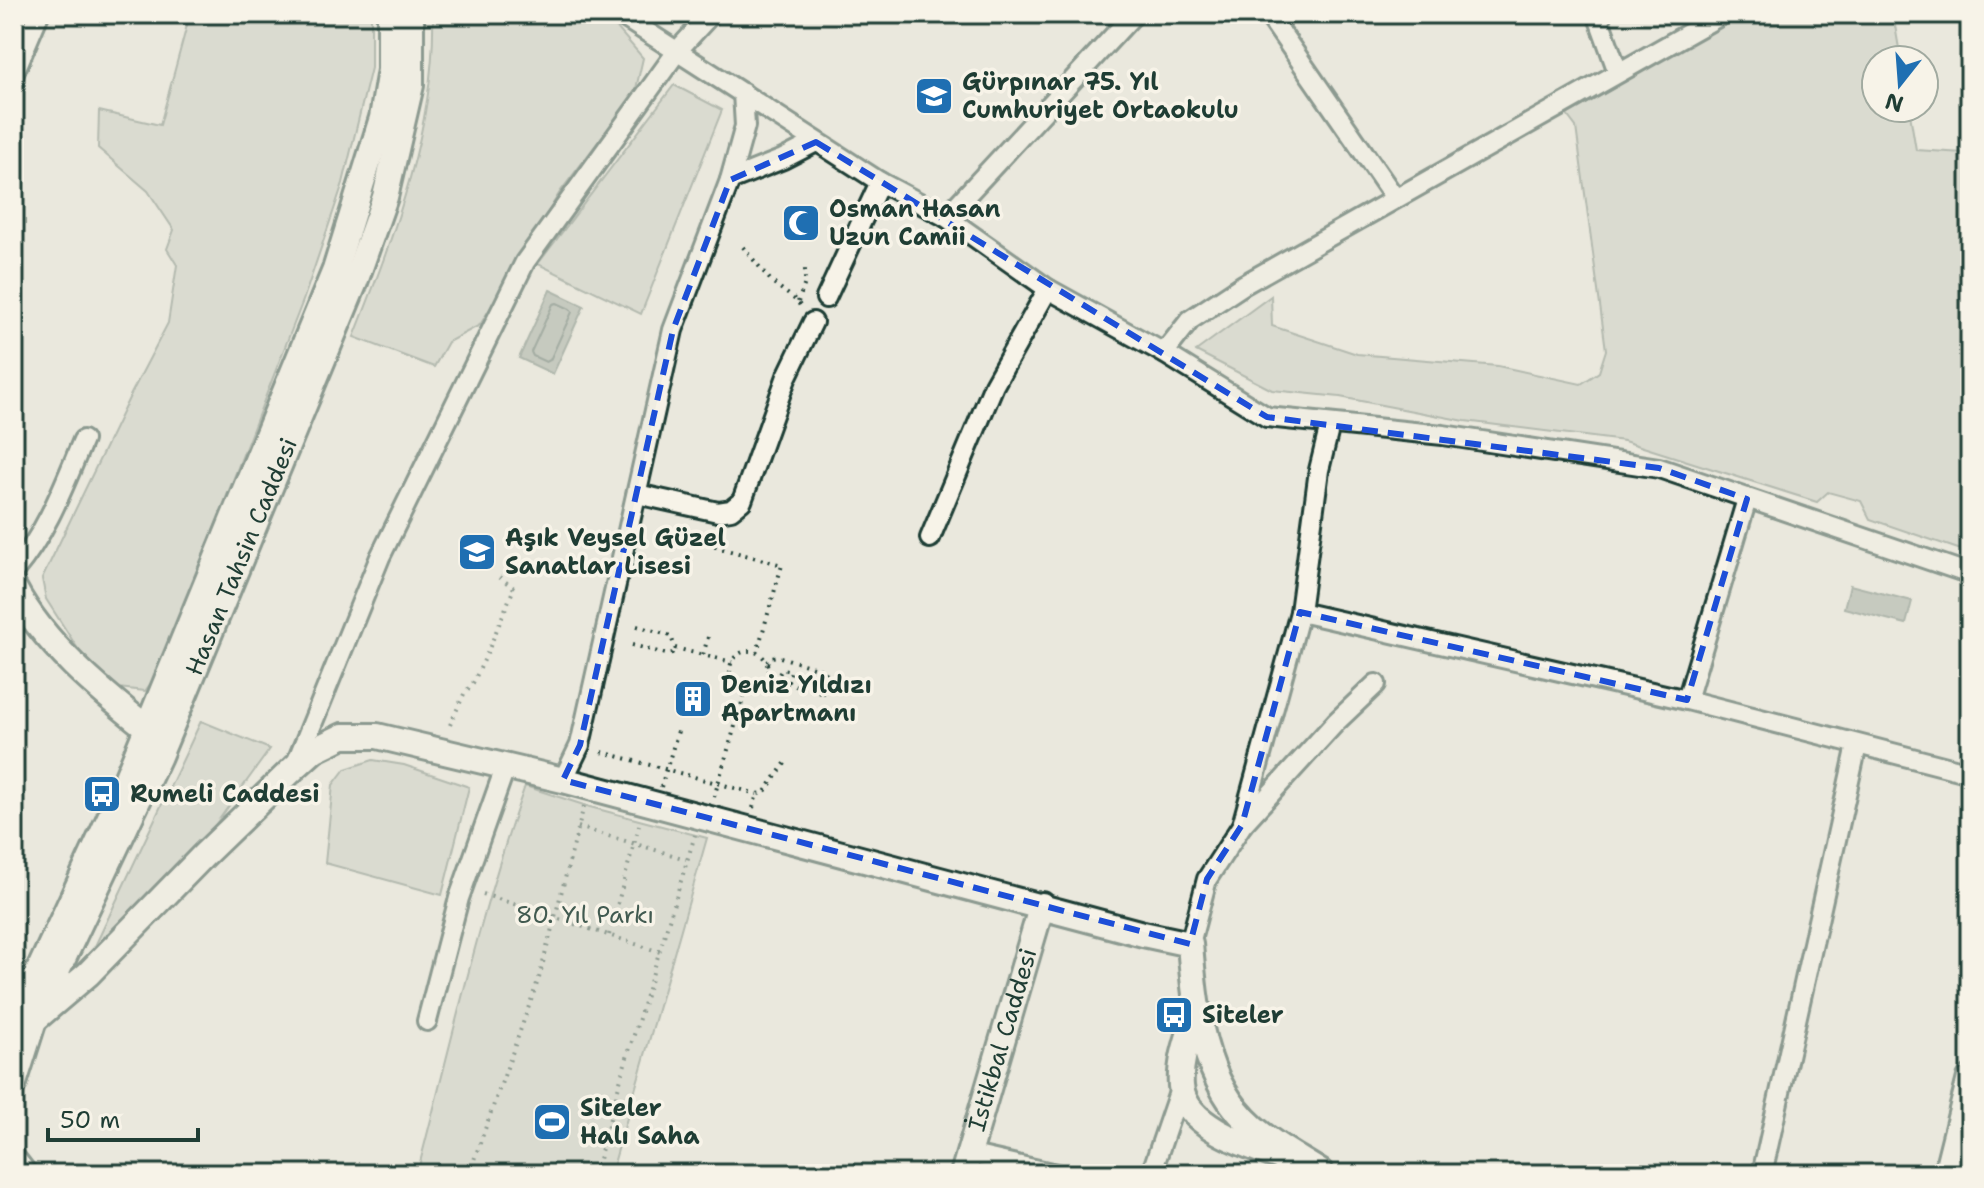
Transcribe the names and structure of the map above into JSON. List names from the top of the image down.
{
  "streets": {
    "street": ["Hasan Tahsin Caddesi", "İstikbal Caddesi"]
  },
  "parks": ["80. Yıl Parkı"],
  "places": {
    "school or university": ["Gürpınar 75. Yıl Cumhuriyet Ortaokulu", "Aşık Veysel Güzel Sanatlar Lisesi"],
    "mosque": ["Osman Hasan Uzun Camii"],
    "building": ["Deniz Yıldızı Apartmanı"],
    "bus stop": ["Rumeli Caddesi", "Siteler"],
    "sports": ["Siteler Halı Saha"]
  },
  "scale_bar": "50 m",
  "north": "bottom"
}
